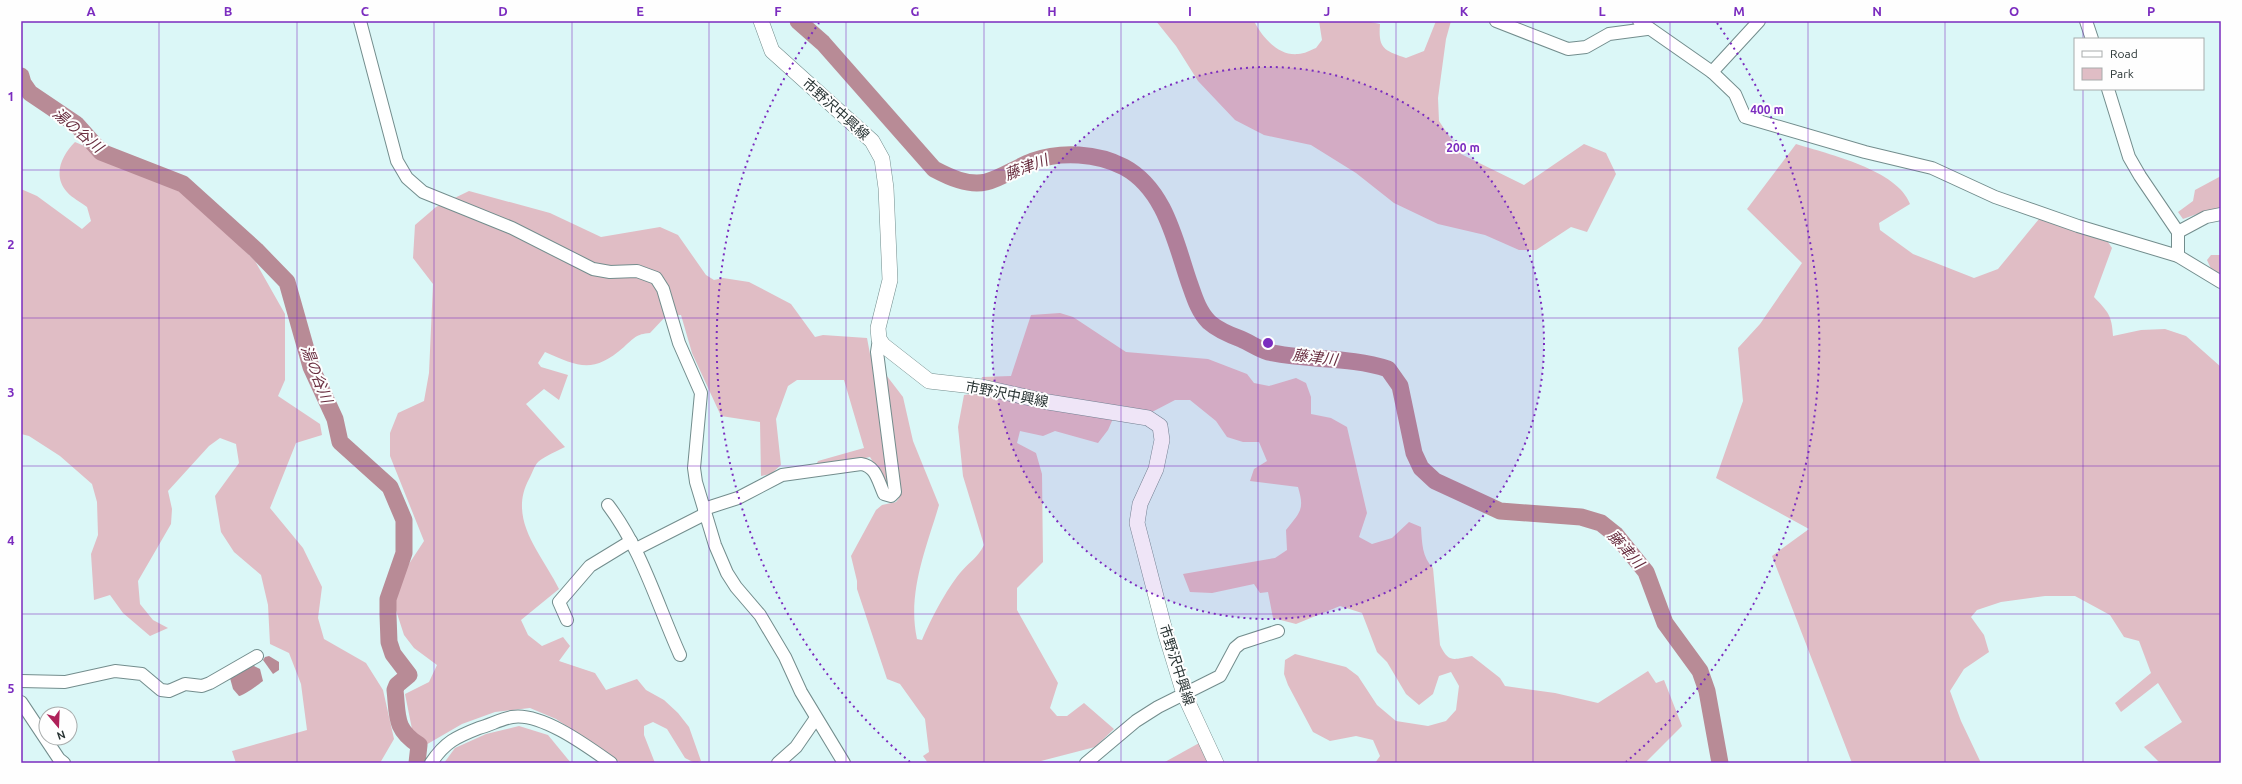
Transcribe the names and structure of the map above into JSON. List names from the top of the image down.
{
  "streets": {
    "main road": ["市野沢中興線"]
  },
  "water": ["湯の谷川", "藤津川"],
  "legend": ["Road", "Park"],
  "north": "bottom",
  "grid": {
    "columns": [
      "A",
      "B",
      "C",
      "D",
      "E",
      "F",
      "G",
      "H",
      "I",
      "J",
      "K",
      "L",
      "M",
      "N",
      "O",
      "P"
    ],
    "rows": [
      "1",
      "2",
      "3",
      "4",
      "5"
    ]
  },
  "rings": ["400 m", "200 m"]
}
